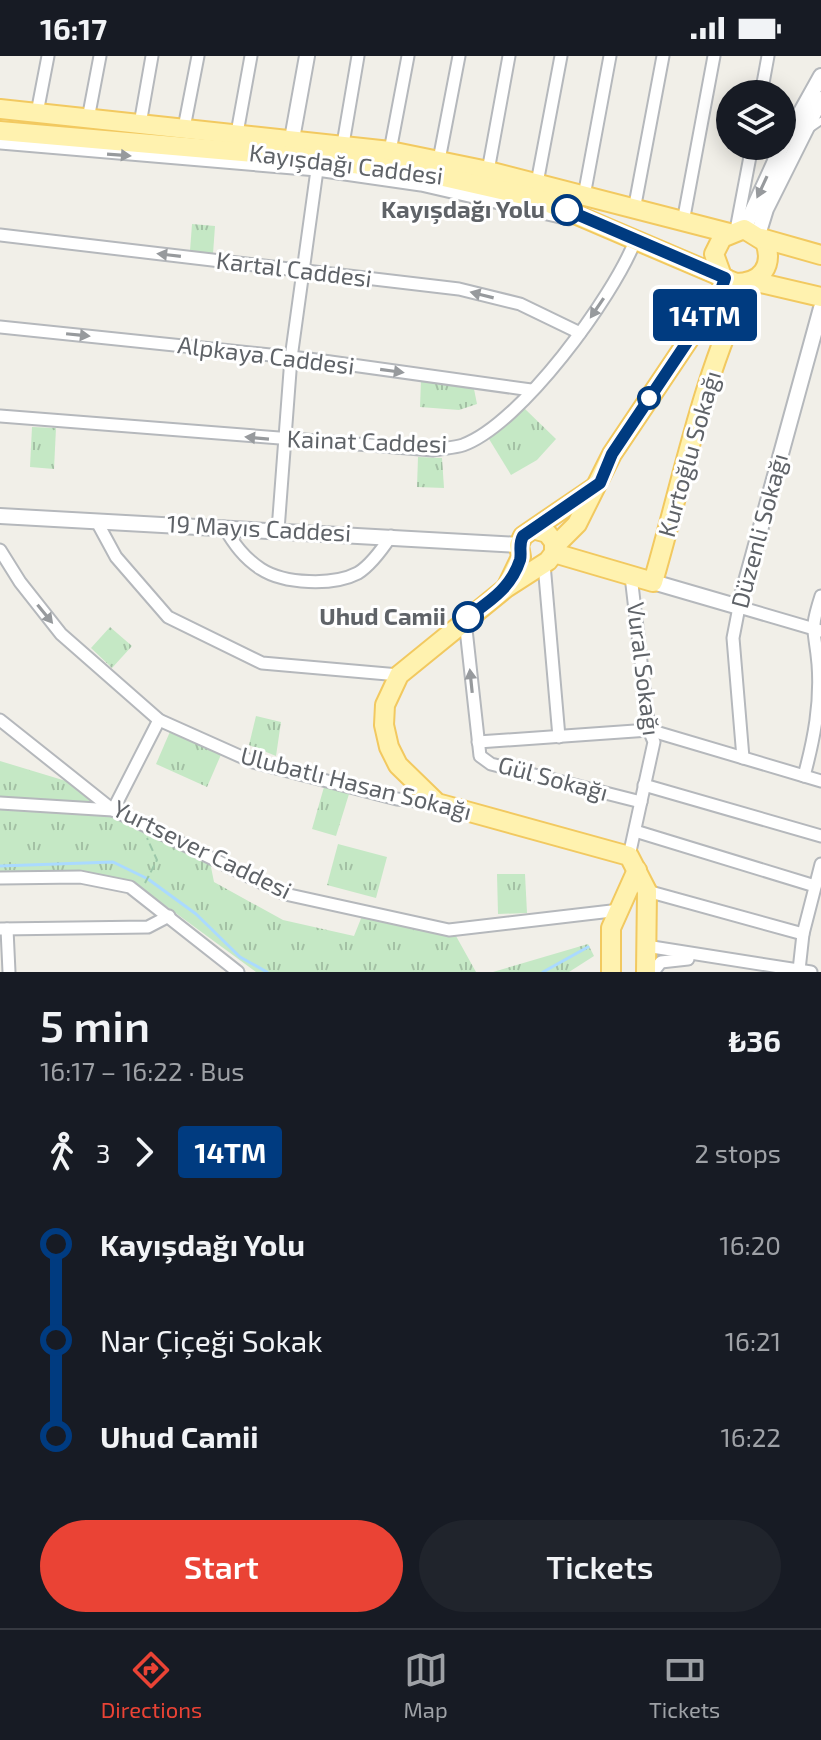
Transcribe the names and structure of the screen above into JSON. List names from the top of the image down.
{
  "streets": {
    "main road": [
      "Kayışdağı Caddesi",
      "Kurtoğlu Sokağı",
      "19 Mayıs Caddesi",
      "Vural Sokağı",
      "Ulubatlı Hasan Sokağı"
    ],
    "street": [
      "Kartal Caddesi",
      "Alpkaya Caddesi",
      "Kainat Caddesi",
      "Düzenli Sokağı",
      "Gül Sokağı",
      "Yurtsever Caddesi"
    ]
  },
  "crossings": [
    ["Kayışdağı Caddesi", "Kainat Caddesi"],
    ["Kayışdağı Caddesi", "Kurtoğlu Sokağı"],
    ["Kartal Caddesi", "Kainat Caddesi"],
    ["Alpkaya Caddesi", "Kainat Caddesi"],
    ["Kurtoğlu Sokağı", "19 Mayıs Caddesi"],
    ["19 Mayıs Caddesi", "Düzenli Sokağı"],
    ["19 Mayıs Caddesi", "Vural Sokağı"],
    ["Vural Sokağı", "Gül Sokağı"],
    ["Vural Sokağı", "Ulubatlı Hasan Sokağı"],
    ["Vural Sokağı", "Yurtsever Caddesi"]
  ],
  "one_way": ["Alpkaya Caddesi", "Kainat Caddesi"],
  "places": ["Kayışdağı Yolu", "Uhud Camii"],
  "lines": ["bus line 14TM"],
  "page": {
    "status": "16:17",
    "on_map": "14TM",
    "heading": ["5 min", "16:17 – 16:22 · Bus", "₺36"],
    "legs": ["3", "14TM", "2 stops"],
    "list": [
      {
        "name": "Kayışdağı Yolu",
        "value": "16:20"
      },
      {
        "name": "Nar Çiçeği Sokak",
        "value": "16:21"
      },
      {
        "name": "Uhud Camii",
        "value": "16:22"
      }
    ],
    "buttons": ["Start", "Tickets"],
    "tabs": ["Directions", "Map", "Tickets"]
  }
}
